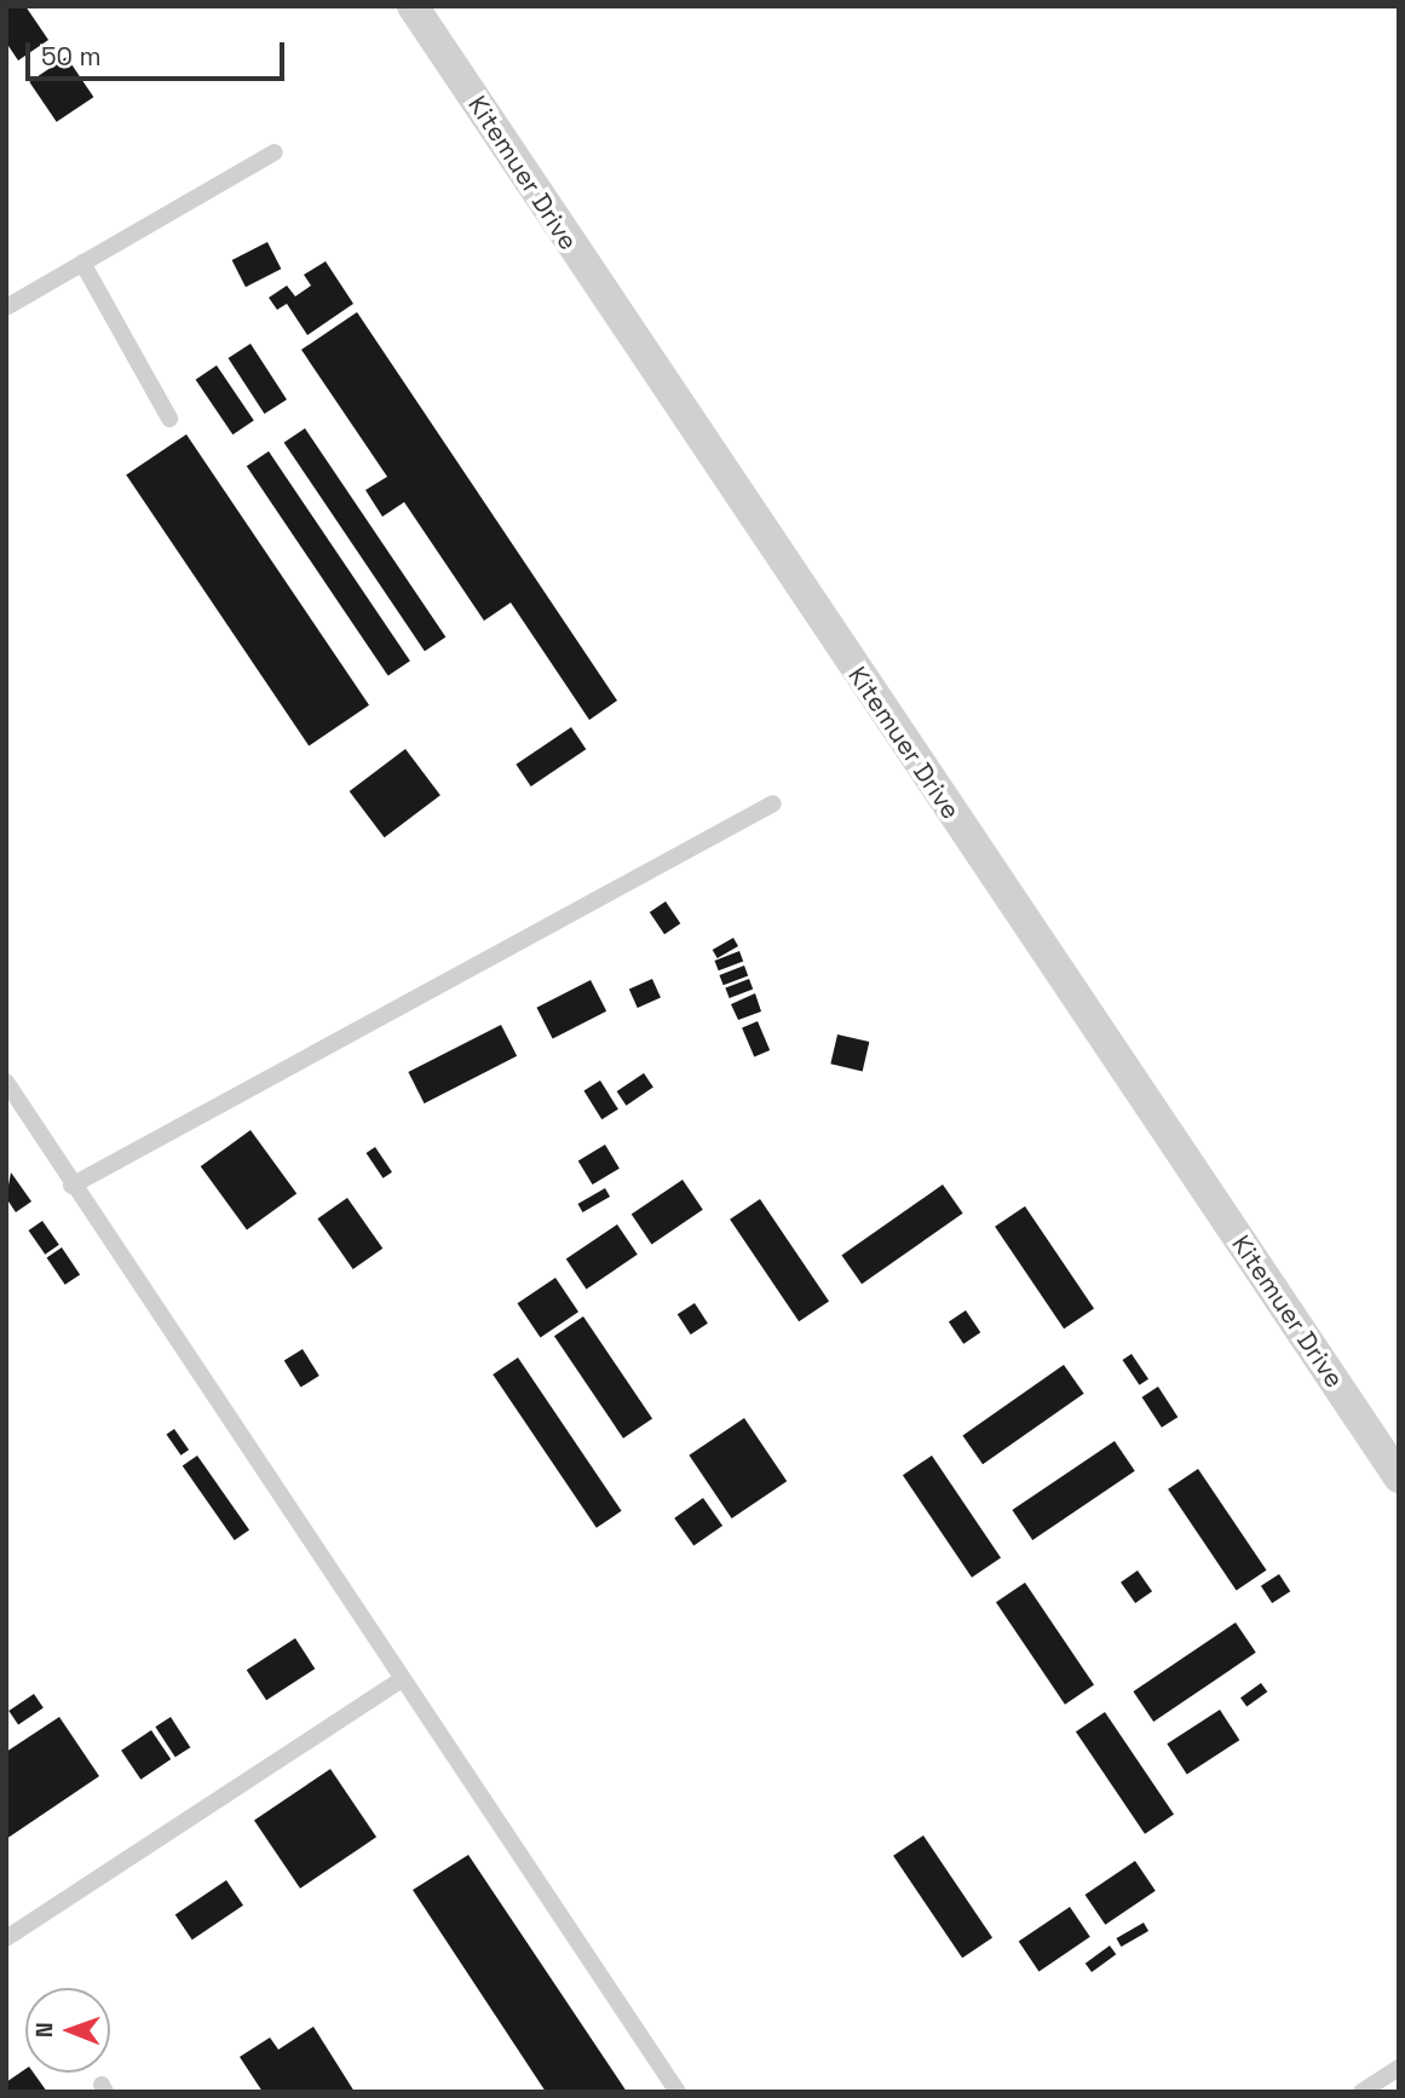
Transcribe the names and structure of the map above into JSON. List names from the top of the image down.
{
  "streets": {
    "street": ["Kitemuer Drive"]
  },
  "scale_bar": "50 m",
  "north": "left"
}
